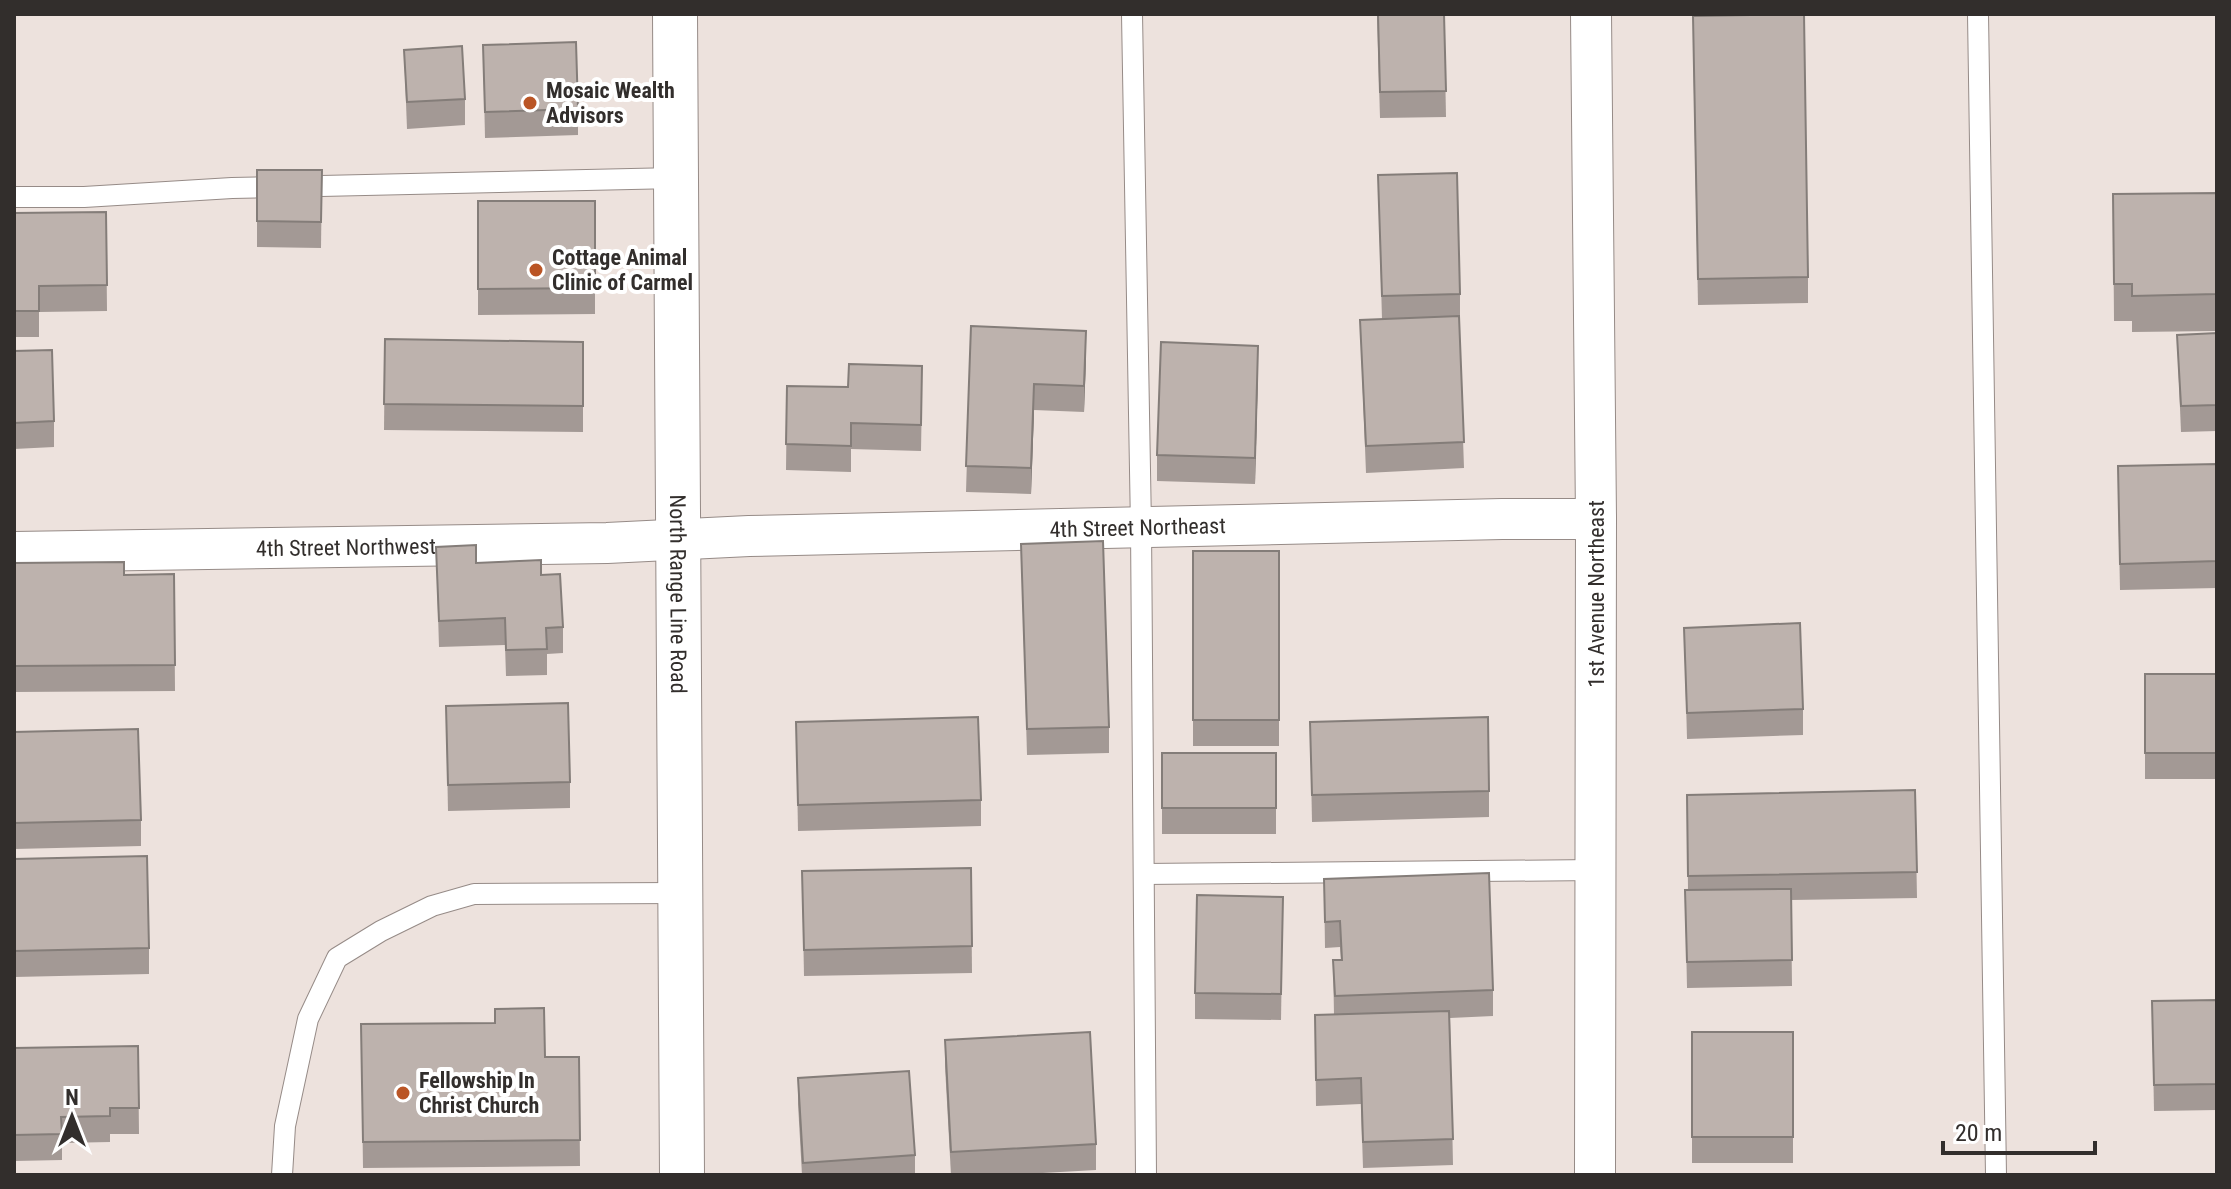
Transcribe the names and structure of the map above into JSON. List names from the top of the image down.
{
  "streets": {
    "main road": ["North Range Line Road"],
    "street": ["4th Street Northeast", "4th Street Northwest", "1st Avenue Northeast"]
  },
  "crossings": [
    ["4th Street Northeast", "4th Street Northwest"],
    ["4th Street Northeast", "1st Avenue Northeast"],
    ["4th Street Northeast", "North Range Line Road"],
    ["4th Street Northwest", "North Range Line Road"]
  ],
  "places": ["Mosaic Wealth Advisors", "Cottage Animal Clinic of Carmel", "Fellowship In Christ Church"],
  "scale_bar": "20 m",
  "north": "top"
}
